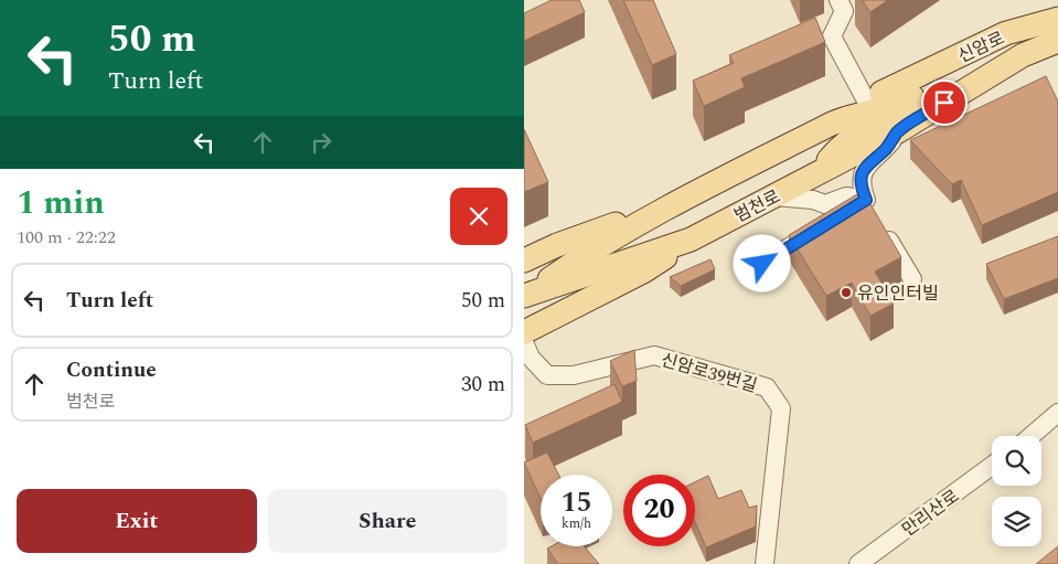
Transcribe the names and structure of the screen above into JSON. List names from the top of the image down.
{
  "streets": {
    "main road": ["신암로", "범천로"],
    "street": ["신암로39번길", "만리산로"]
  },
  "crossings": [
    ["신암로", "범천로"]
  ],
  "places": ["유인인터빌"],
  "page": {
    "turn": ["50 m", "Turn left"],
    "heading": ["1 min", "100 m · 22:22"],
    "list": [
      {
        "name": "Turn left",
        "value": "50 m"
      },
      {
        "name": "Continue",
        "note": "범천로",
        "value": "30 m"
      }
    ],
    "speed": "15 km/h",
    "limit": "20",
    "buttons": ["Exit", "Share"]
  }
}
